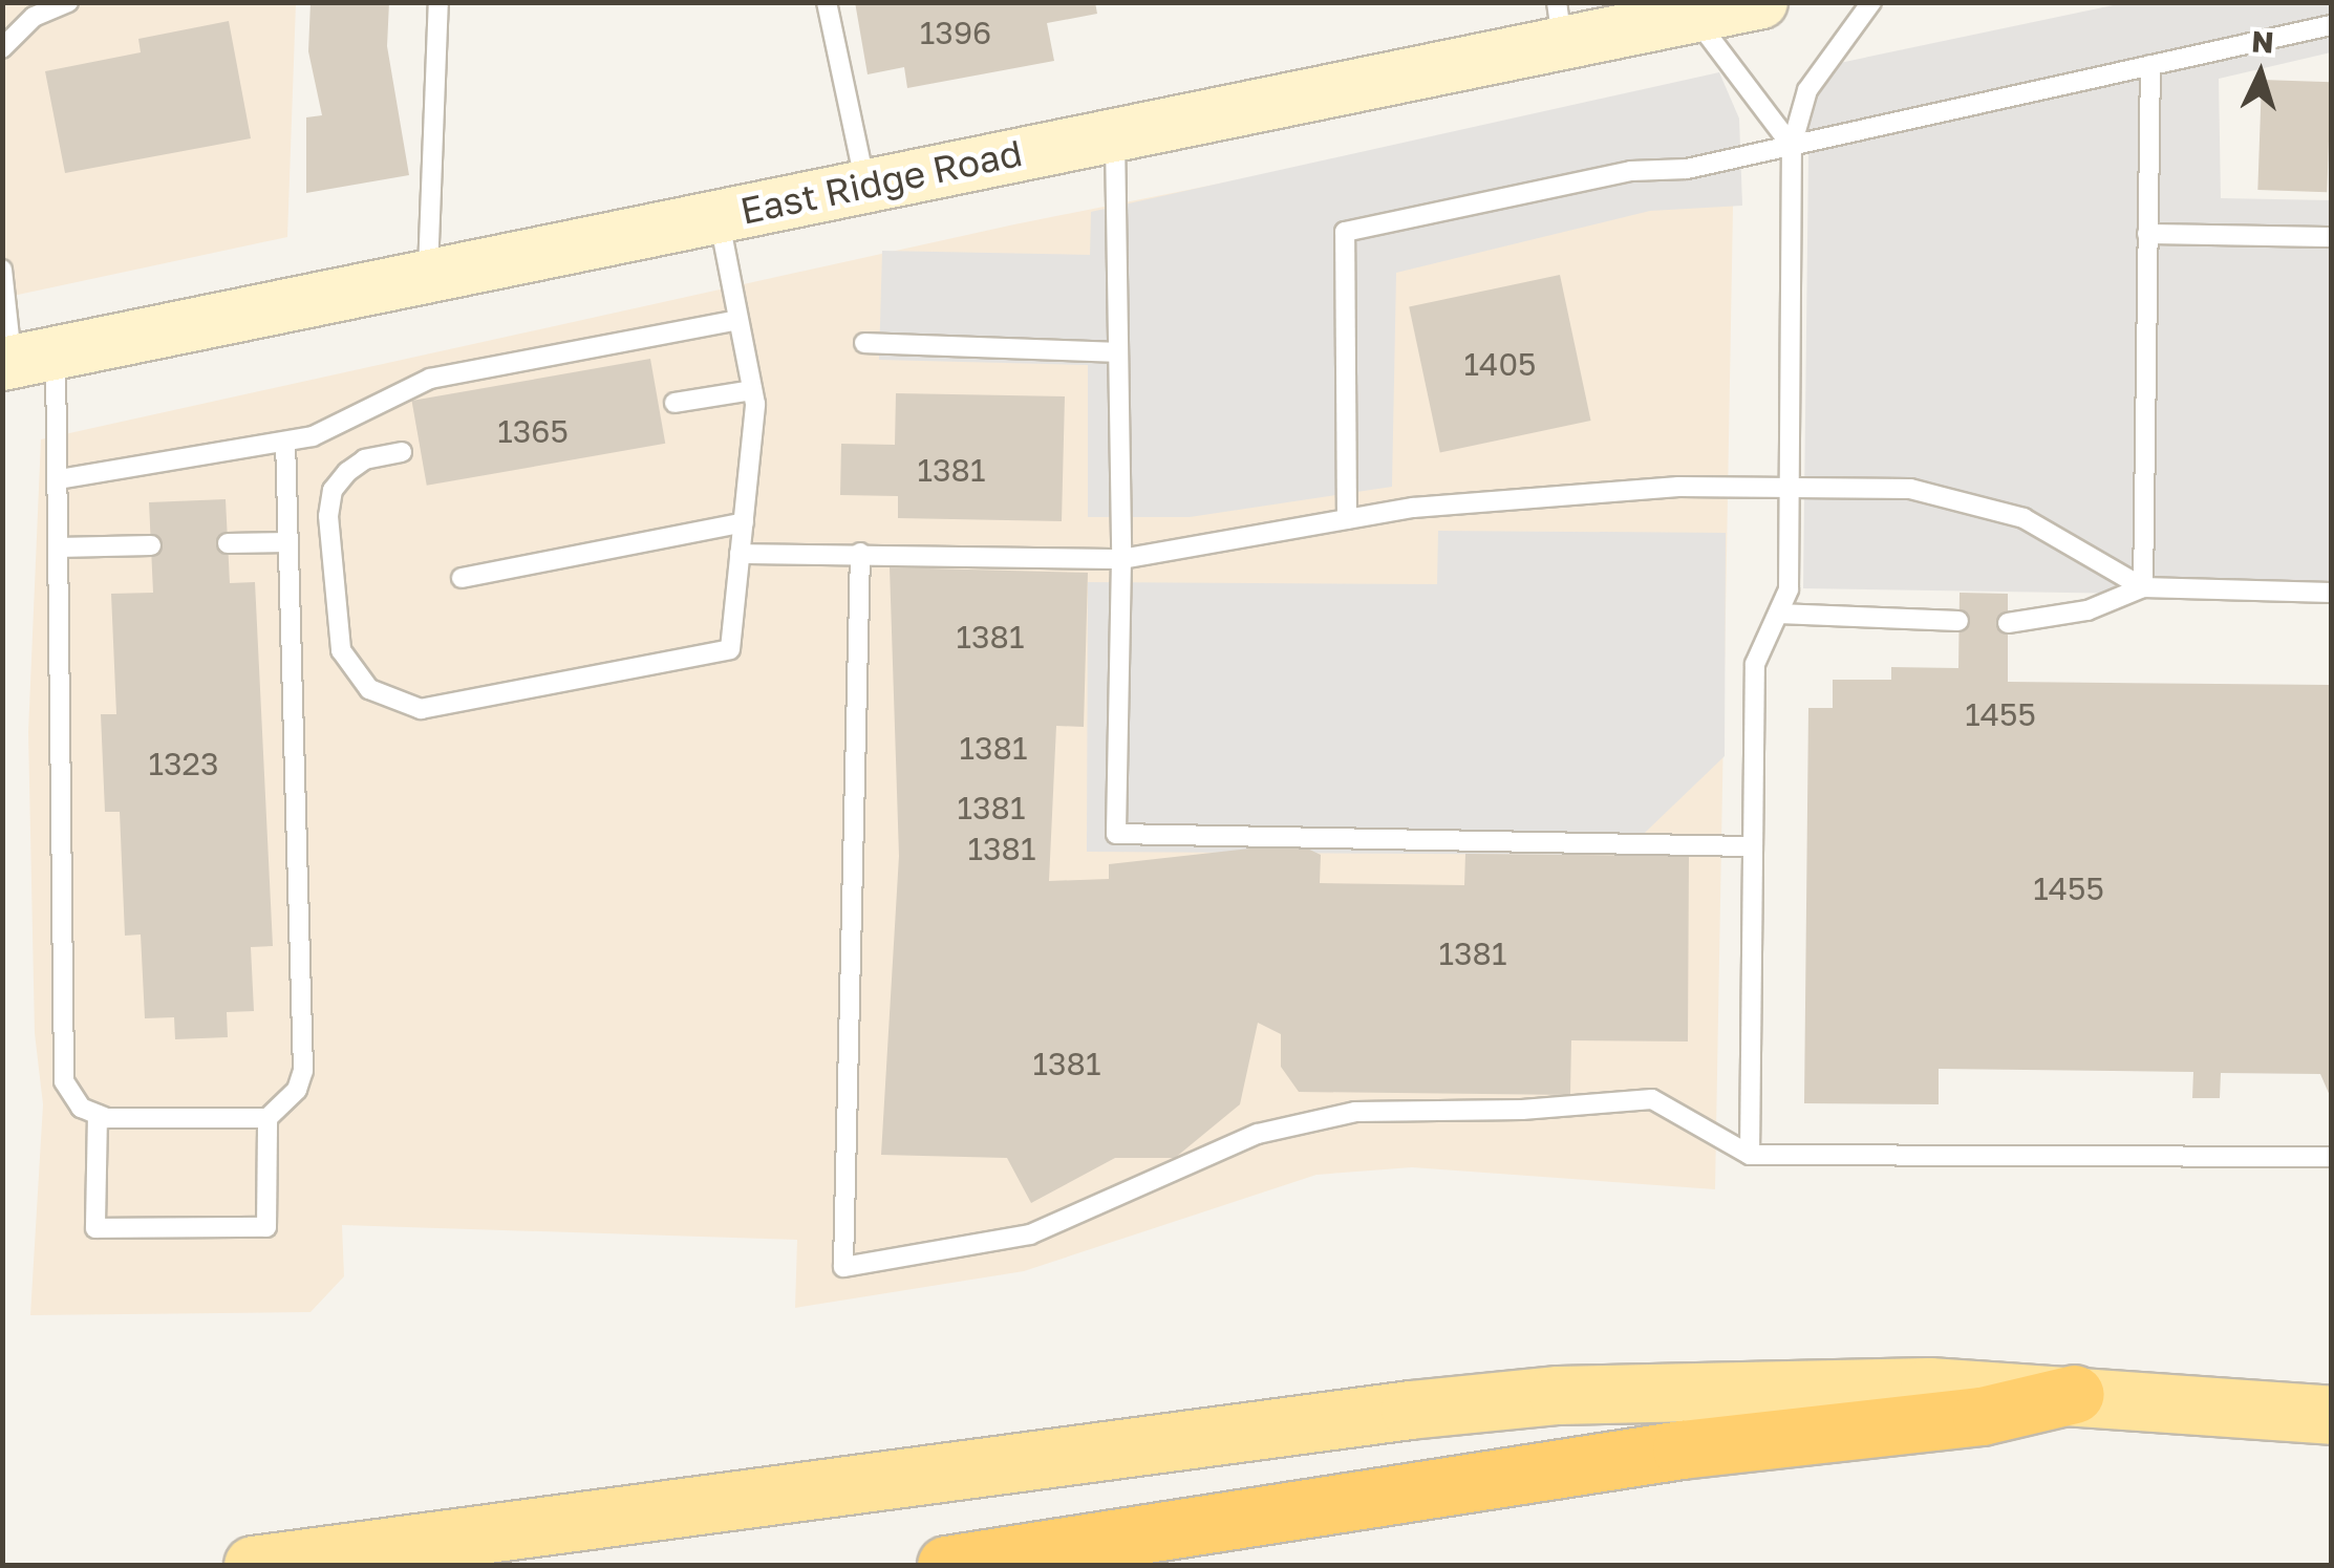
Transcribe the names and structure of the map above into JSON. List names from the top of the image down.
{
  "streets": {
    "main road": ["East Ridge Road"]
  },
  "house_numbers": [
    "1396",
    "1405",
    "1365",
    "1381",
    "1381",
    "1455",
    "1381",
    "1323",
    "1381",
    "1381",
    "1455",
    "1381",
    "1381"
  ],
  "north": "top"
}
